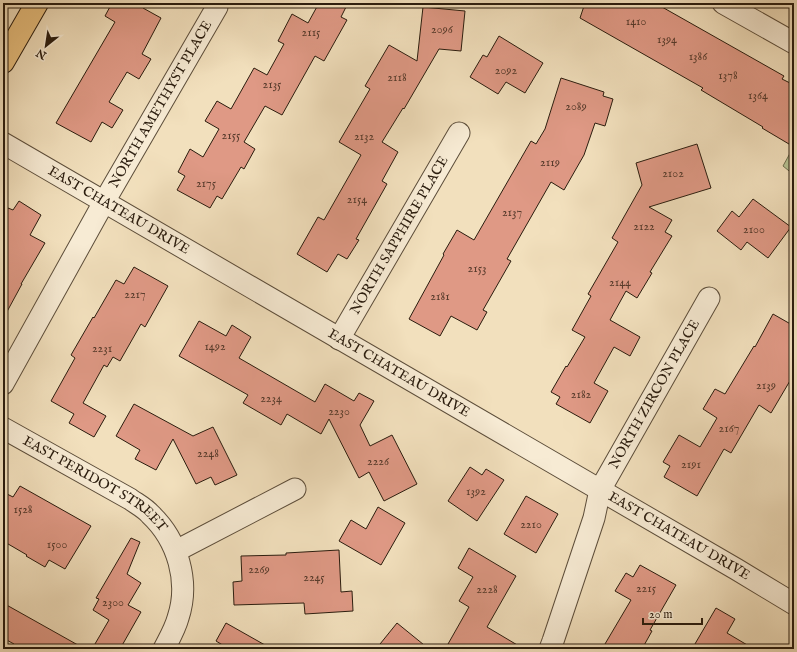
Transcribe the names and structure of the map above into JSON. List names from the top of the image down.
{
  "streets": {
    "street": [
      "NORTH AMETHYST PLACE",
      "EAST CHATEAU DRIVE",
      "NORTH SAPPHIRE PLACE",
      "NORTH ZIRCON PLACE",
      "EAST PERIDOT STREET"
    ]
  },
  "crossings": [
    ["NORTH AMETHYST PLACE", "EAST CHATEAU DRIVE"],
    ["EAST CHATEAU DRIVE", "NORTH SAPPHIRE PLACE"],
    ["EAST CHATEAU DRIVE", "NORTH ZIRCON PLACE"]
  ],
  "house_numbers": [
    "1410",
    "2096",
    "2115",
    "1394",
    "1386",
    "2092",
    "1378",
    "2118",
    "2135",
    "1364",
    "2089",
    "2155",
    "2132",
    "2119",
    "2102",
    "2175",
    "2154",
    "2137",
    "2122",
    "2100",
    "2153",
    "2144",
    "2217",
    "2181",
    "1492",
    "2231",
    "2139",
    "2182",
    "2234",
    "2230",
    "2167",
    "2248",
    "2226",
    "2191",
    "1392",
    "1528",
    "2210",
    "1500",
    "2269",
    "2245",
    "2215",
    "2228",
    "2300"
  ],
  "scale_bar": "20 m",
  "north": "bottom left"
}
